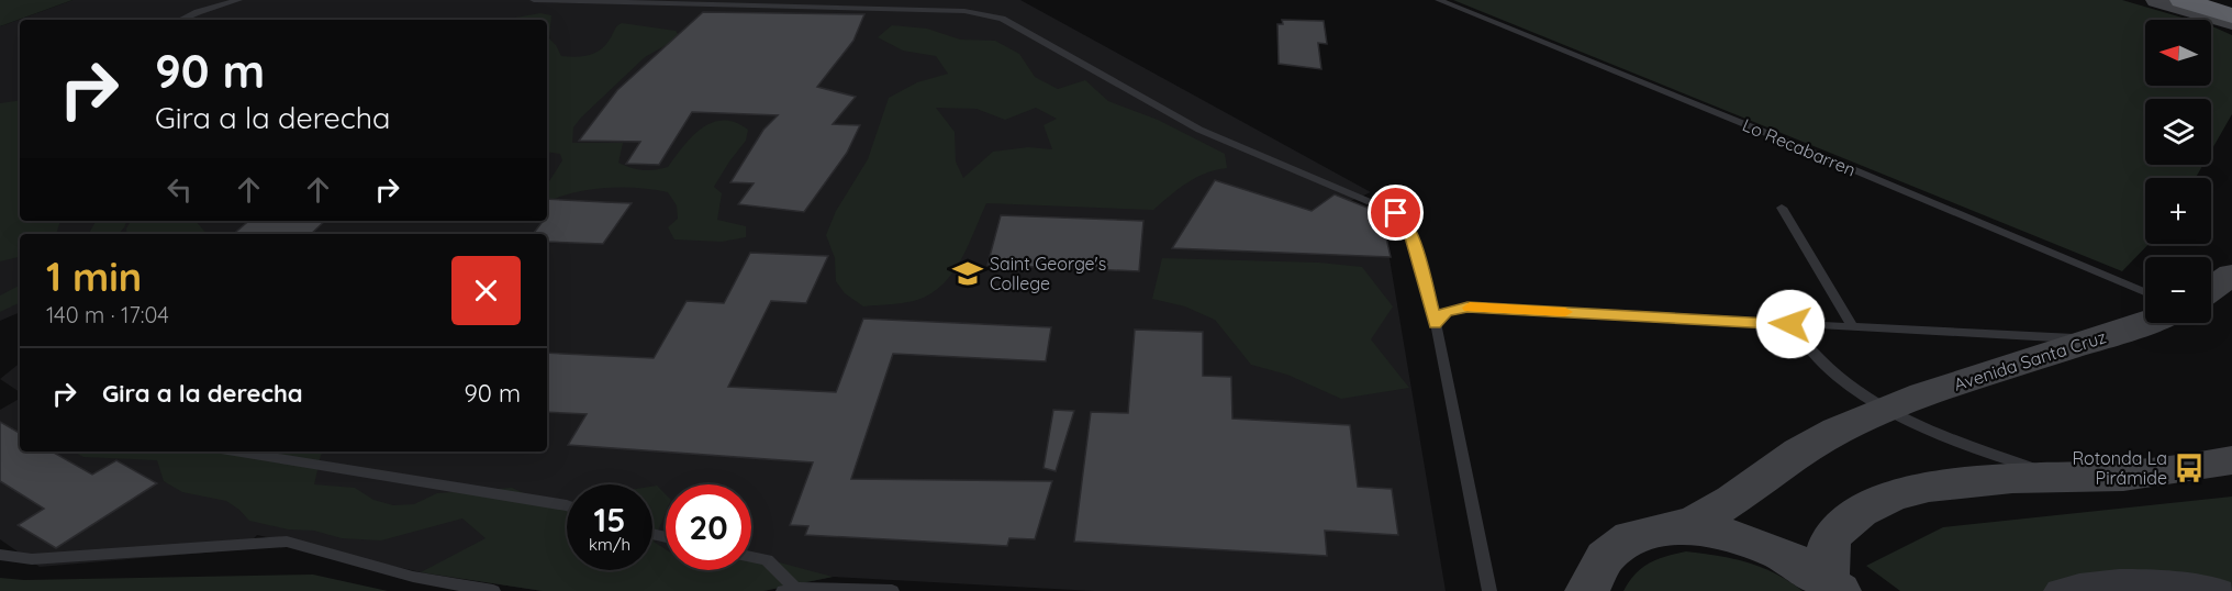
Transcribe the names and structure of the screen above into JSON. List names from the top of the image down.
{
  "streets": {
    "street": ["Avenida Santa Cruz"],
    "lane": ["Lo Recabarren"]
  },
  "places": {
    "school or university": ["Saint George's College"],
    "bus stop": ["Rotonda La Pirámide"]
  },
  "north": "left",
  "page": {
    "map_buttons": ["+", "−"],
    "turn": ["90 m", "Gira a la derecha"],
    "heading": ["1 min", "140 m · 17:04"],
    "list": [
      {
        "name": "Gira a la derecha",
        "value": "90 m"
      }
    ],
    "speed": "15 km/h",
    "limit": "20"
  }
}
